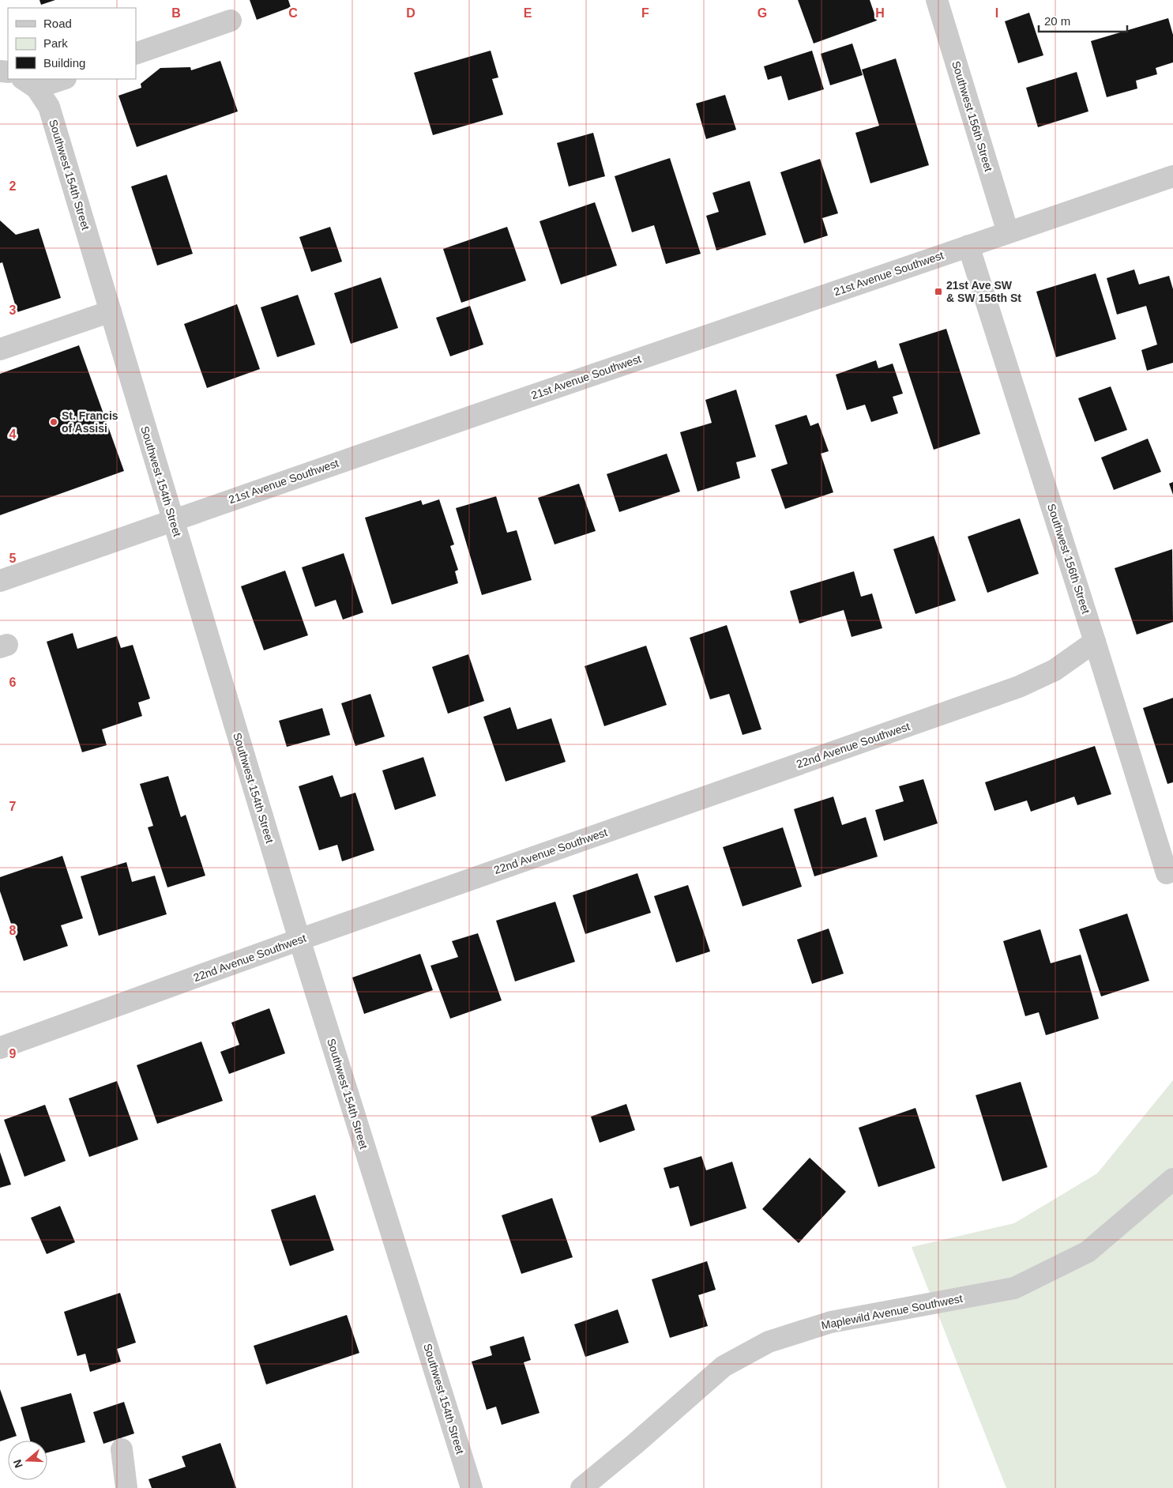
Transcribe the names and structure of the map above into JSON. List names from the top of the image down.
{
  "streets": {
    "street": [
      "Southwest 156th Street",
      "Southwest 154th Street",
      "21st Avenue Southwest",
      "22nd Avenue Southwest",
      "Maplewild Avenue Southwest"
    ]
  },
  "crossings": [
    ["Southwest 156th Street", "21st Avenue Southwest"],
    ["Southwest 156th Street", "22nd Avenue Southwest"],
    ["Southwest 154th Street", "21st Avenue Southwest"],
    ["Southwest 154th Street", "22nd Avenue Southwest"]
  ],
  "places": {
    "transit": ["21st Ave SW & SW 156th St"],
    "other": ["St. Francis of Assisi"]
  },
  "legend": ["Road", "Park", "Building"],
  "scale_bar": "20 m",
  "north": "left",
  "grid": {
    "columns": [
      "B",
      "C",
      "D",
      "E",
      "F",
      "G",
      "H",
      "I"
    ],
    "rows": [
      "2",
      "3",
      "4",
      "5",
      "6",
      "7",
      "8",
      "9"
    ]
  }
}
